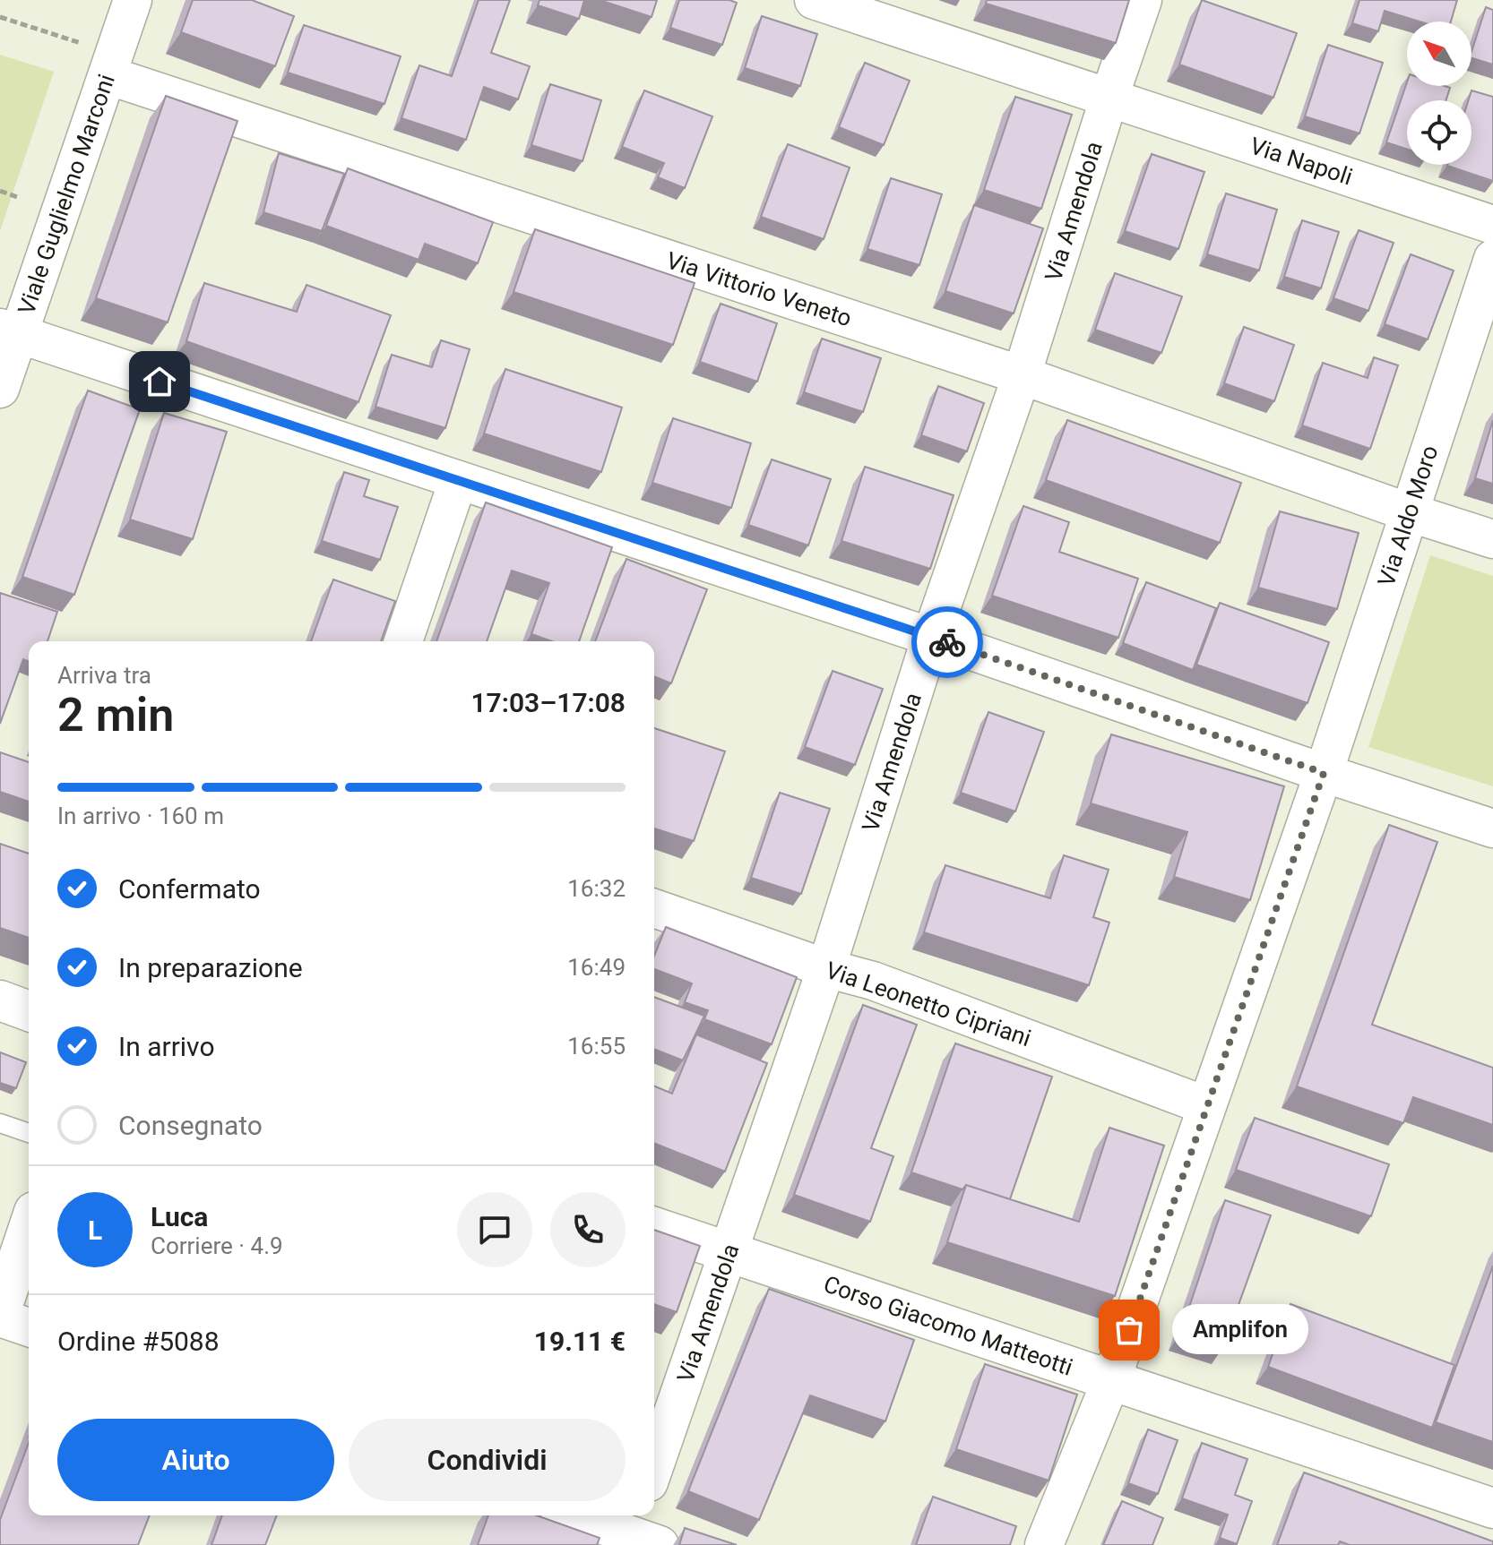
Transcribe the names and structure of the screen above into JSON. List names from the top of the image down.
{
  "streets": {
    "street": [
      "Via Napoli",
      "Viale Guglielmo Marconi",
      "Via Amendola",
      "Via Vittorio Veneto",
      "Via Aldo Moro",
      "Via Leonetto Cipriani",
      "Corso Giacomo Matteotti"
    ]
  },
  "crossings": [
    ["Via Napoli", "Via Amendola"],
    ["Viale Guglielmo Marconi", "Via Vittorio Veneto"],
    ["Via Amendola", "Via Vittorio Veneto"],
    ["Via Amendola", "Via Leonetto Cipriani"],
    ["Via Amendola", "Corso Giacomo Matteotti"],
    ["Via Vittorio Veneto", "Via Aldo Moro"],
    ["Via Aldo Moro", "Via Leonetto Cipriani"],
    ["Via Aldo Moro", "Corso Giacomo Matteotti"]
  ],
  "places": ["Amplifon"],
  "north": "top left",
  "page": {
    "heading": ["2 min", "Arriva tra", "17:03–17:08"],
    "panel": [
      "Luca",
      "Corriere · 4.9",
      "Ordine #5088",
      "19.11 €"
    ],
    "bar": "In arrivo · 160 m",
    "list": [
      ["Confermato", "16:32"],
      ["In preparazione", "16:49"],
      ["In arrivo", "16:55"],
      "Consegnato"
    ],
    "round": "L",
    "bubble": "Amplifon",
    "buttons": ["Aiuto", "Condividi"]
  }
}
